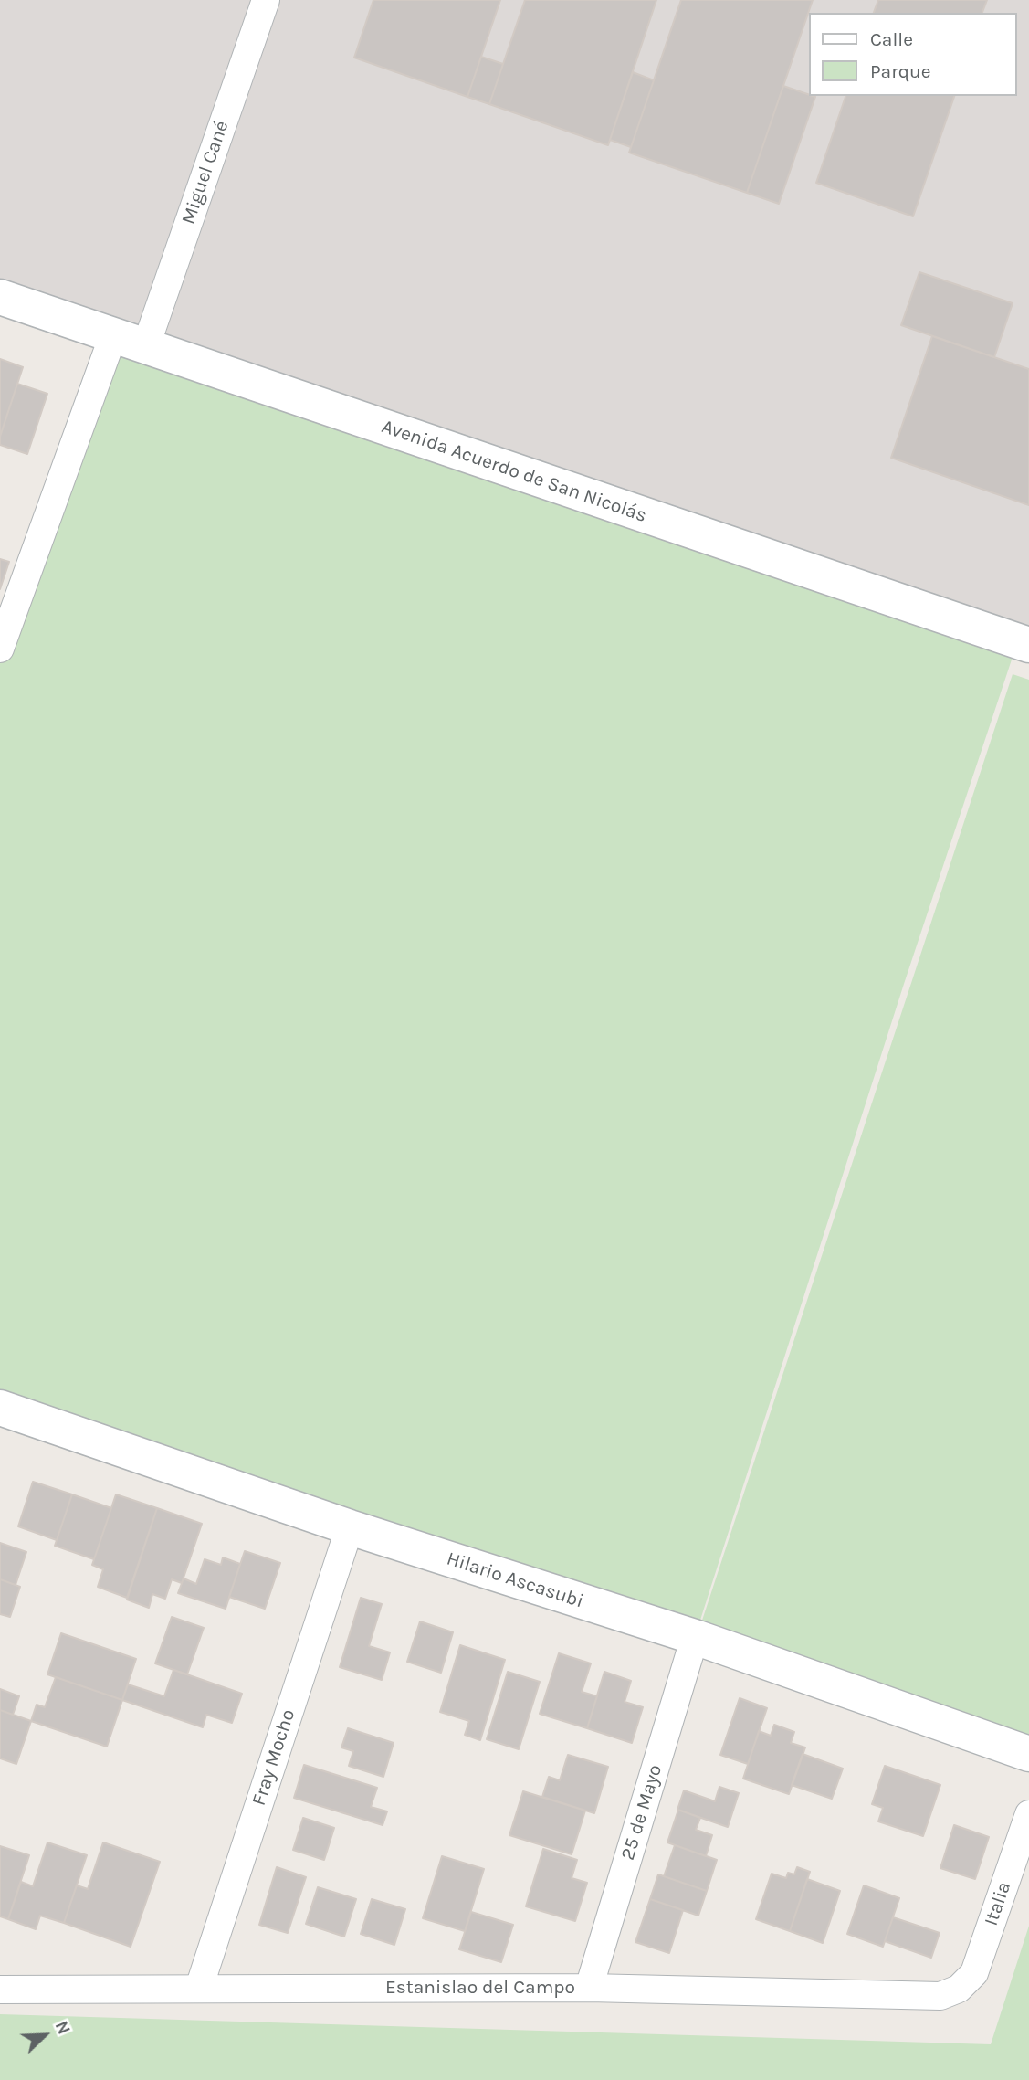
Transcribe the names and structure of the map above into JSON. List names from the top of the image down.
{
  "streets": {
    "street": [
      "Miguel Cané",
      "Avenida Acuerdo de San Nicolás",
      "Hilario Ascasubi",
      "Fray Mocho",
      "25 de Mayo",
      "Italia",
      "Estanislao del Campo"
    ]
  },
  "crossings": [
    ["Miguel Cané", "Avenida Acuerdo de San Nicolás"],
    ["Hilario Ascasubi", "Fray Mocho"],
    ["Hilario Ascasubi", "25 de Mayo"],
    ["Fray Mocho", "Estanislao del Campo"],
    ["25 de Mayo", "Estanislao del Campo"],
    ["Italia", "Estanislao del Campo"]
  ],
  "legend": ["Calle", "Parque"],
  "north": "top right"
}
